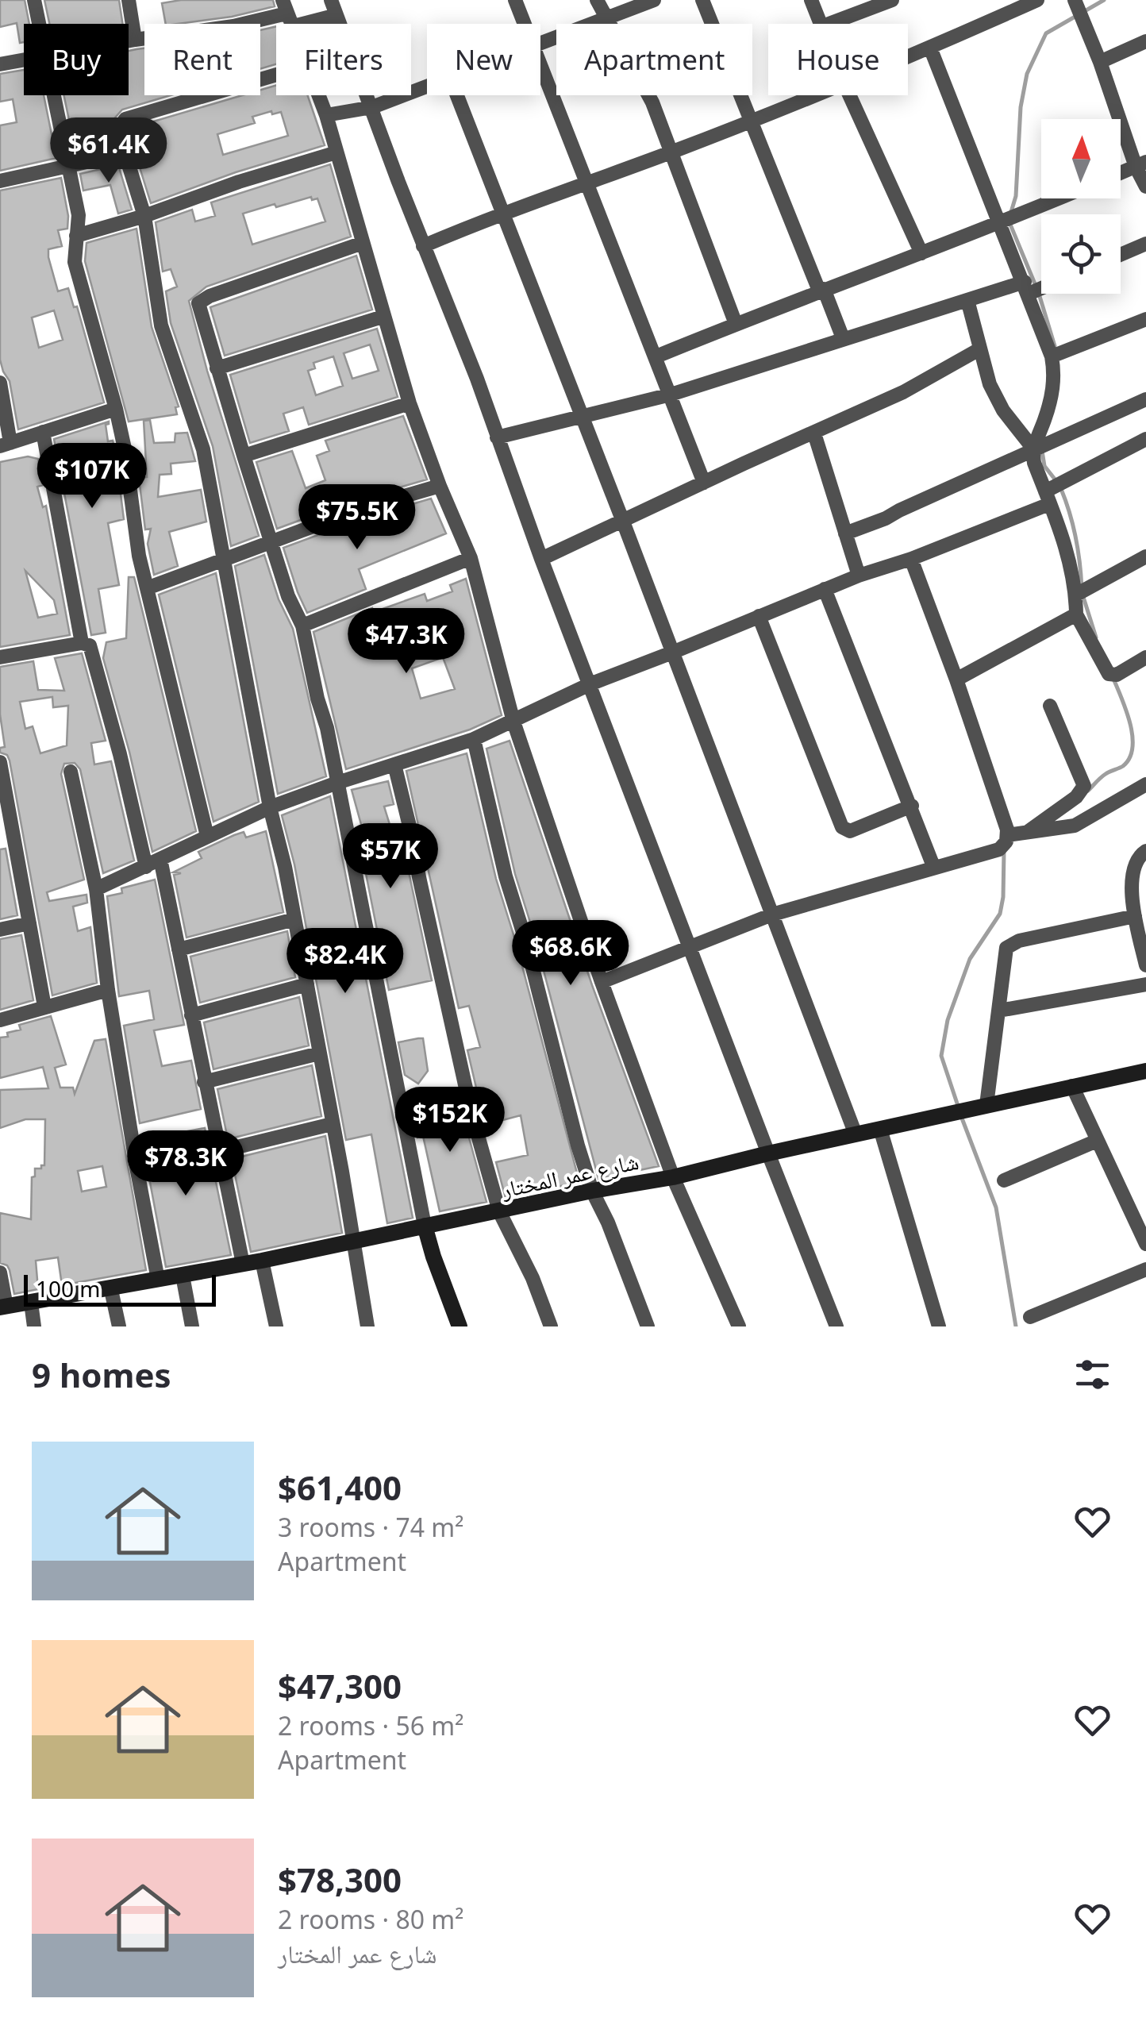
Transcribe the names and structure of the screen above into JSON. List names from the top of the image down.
{
  "streets": {
    "street": ["شارع عمر المختار"]
  },
  "scale_bar": "100 m",
  "north": "top",
  "page": {
    "chip": [
      "Buy",
      "Rent",
      "Filters",
      "New",
      "Apartment",
      "House"
    ],
    "price": [
      "$61.4K",
      "$107K",
      "$75.5K",
      "$47.3K",
      "$57K",
      "$68.6K",
      "$82.4K",
      "$152K",
      "$78.3K"
    ],
    "scale": "100 m",
    "heading": "9 homes",
    "list": [
      {
        "name": "$61,400",
        "note": "3 rooms · 74 m² · Apartment"
      },
      {
        "name": "$47,300",
        "note": "2 rooms · 56 m² · Apartment"
      },
      {
        "name": "$78,300",
        "note": "2 rooms · 80 m² · شارع عمر المختار"
      }
    ]
  }
}
